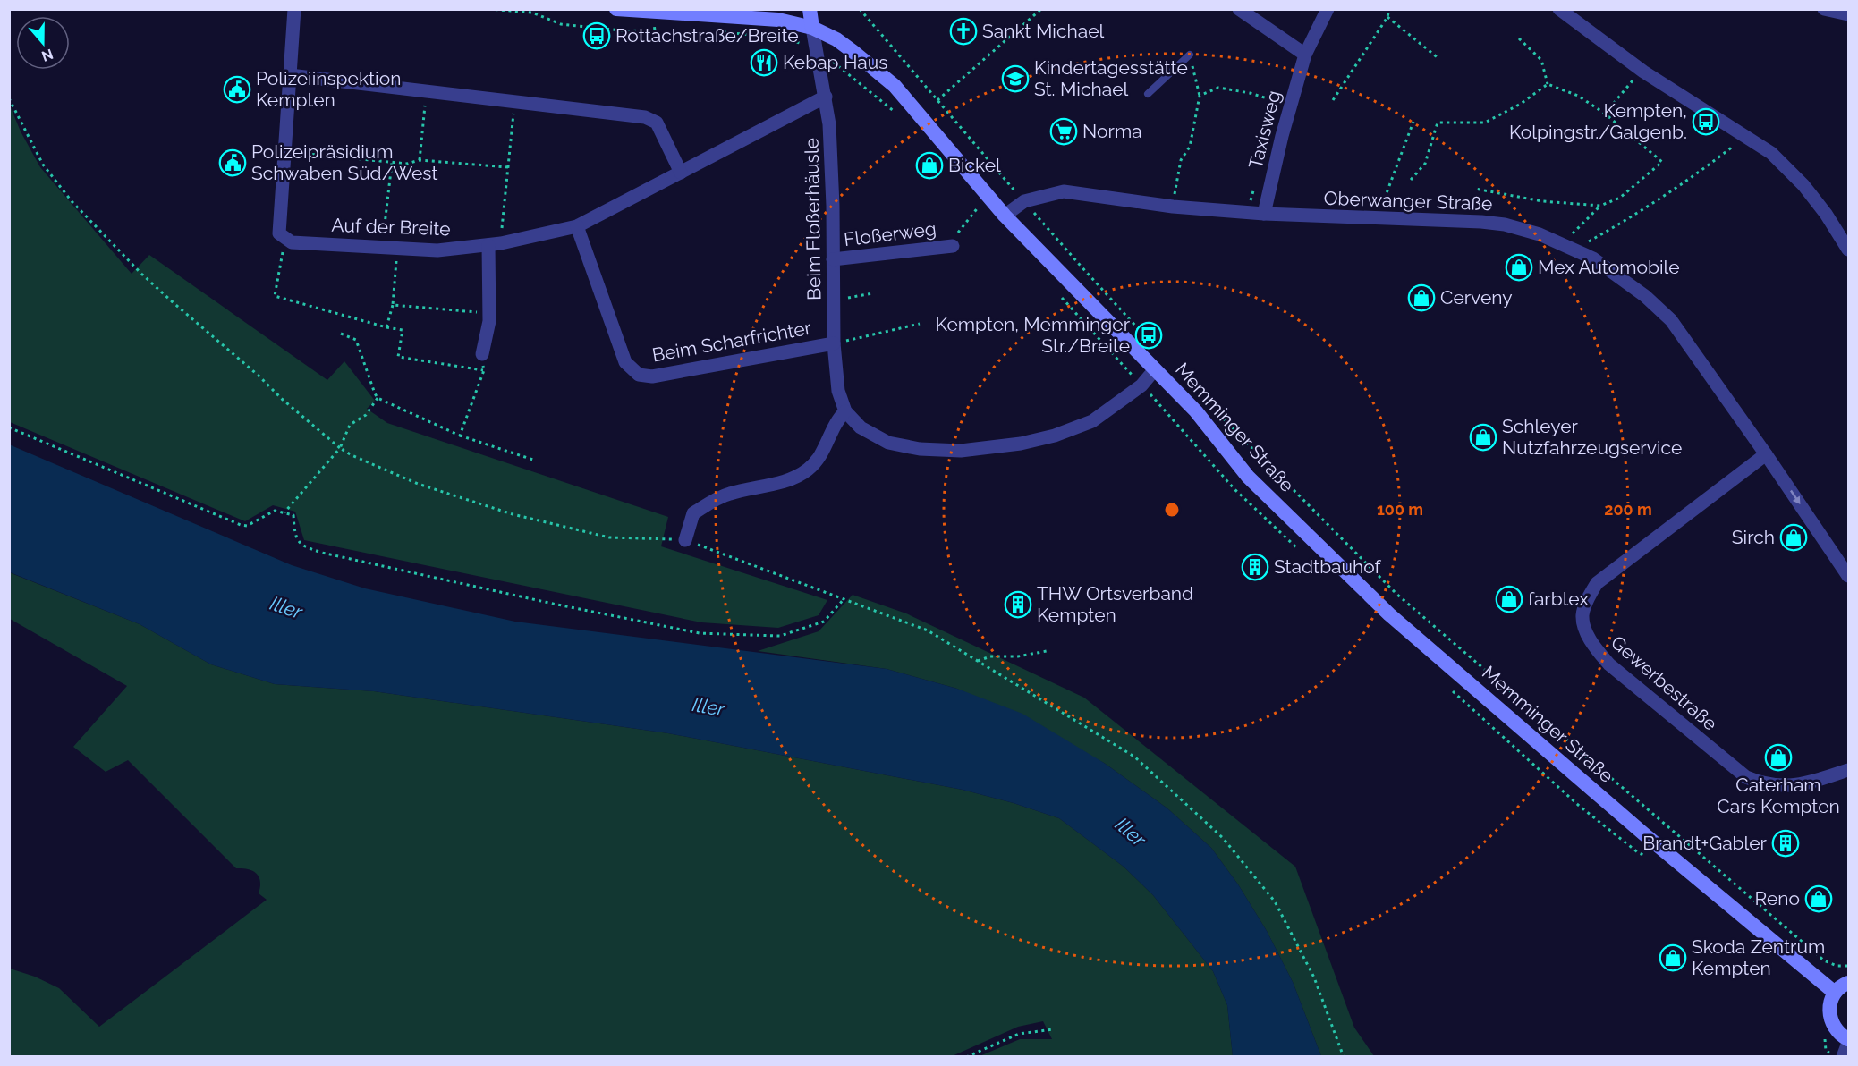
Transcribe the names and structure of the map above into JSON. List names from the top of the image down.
{
  "streets": {
    "main road": ["Memminger Straße"],
    "street": [
      "Taxisweg",
      "Oberwanger Straße",
      "Beim Floßerhäusle",
      "Auf der Breite",
      "Floßerweg",
      "Beim Scharfrichter",
      "Gewerbestraße"
    ]
  },
  "crossings": [
    ["Taxisweg", "Oberwanger Straße"],
    ["Oberwanger Straße", "Memminger Straße"],
    ["Oberwanger Straße", "Gewerbestraße"],
    ["Beim Floßerhäusle", "Auf der Breite"],
    ["Beim Floßerhäusle", "Floßerweg"],
    ["Beim Floßerhäusle", "Beim Scharfrichter"],
    ["Beim Floßerhäusle", "Memminger Straße"],
    ["Auf der Breite", "Beim Scharfrichter"]
  ],
  "water": ["Iller"],
  "places": {
    "church": ["Sankt Michael"],
    "bus stop": ["Rottachstraße/Breite", "Kempten, Kolpingstr./Galgenb.", "Kempten, Memminger Str./Breite"],
    "restaurant": ["Kebap Haus"],
    "school or university": ["Kindertagesstätte St. Michael"],
    "public building": ["Polizeiinspektion Kempten", "Polizeipräsidium Schwaben Süd/West"],
    "supermarket": ["Norma"],
    "shop": [
      "Bickel",
      "Mex Automobile",
      "Cerveny",
      "Schleyer Nutzfahrzeugservice",
      "Sirch",
      "farbtex",
      "Caterham Cars Kempten",
      "Reno",
      "Skoda Zentrum Kempten"
    ],
    "building": ["Stadtbauhof", "THW Ortsverband Kempten", "Brandt+Gabler"]
  },
  "north": "bottom",
  "rings": ["100 m", "200 m"]
}
